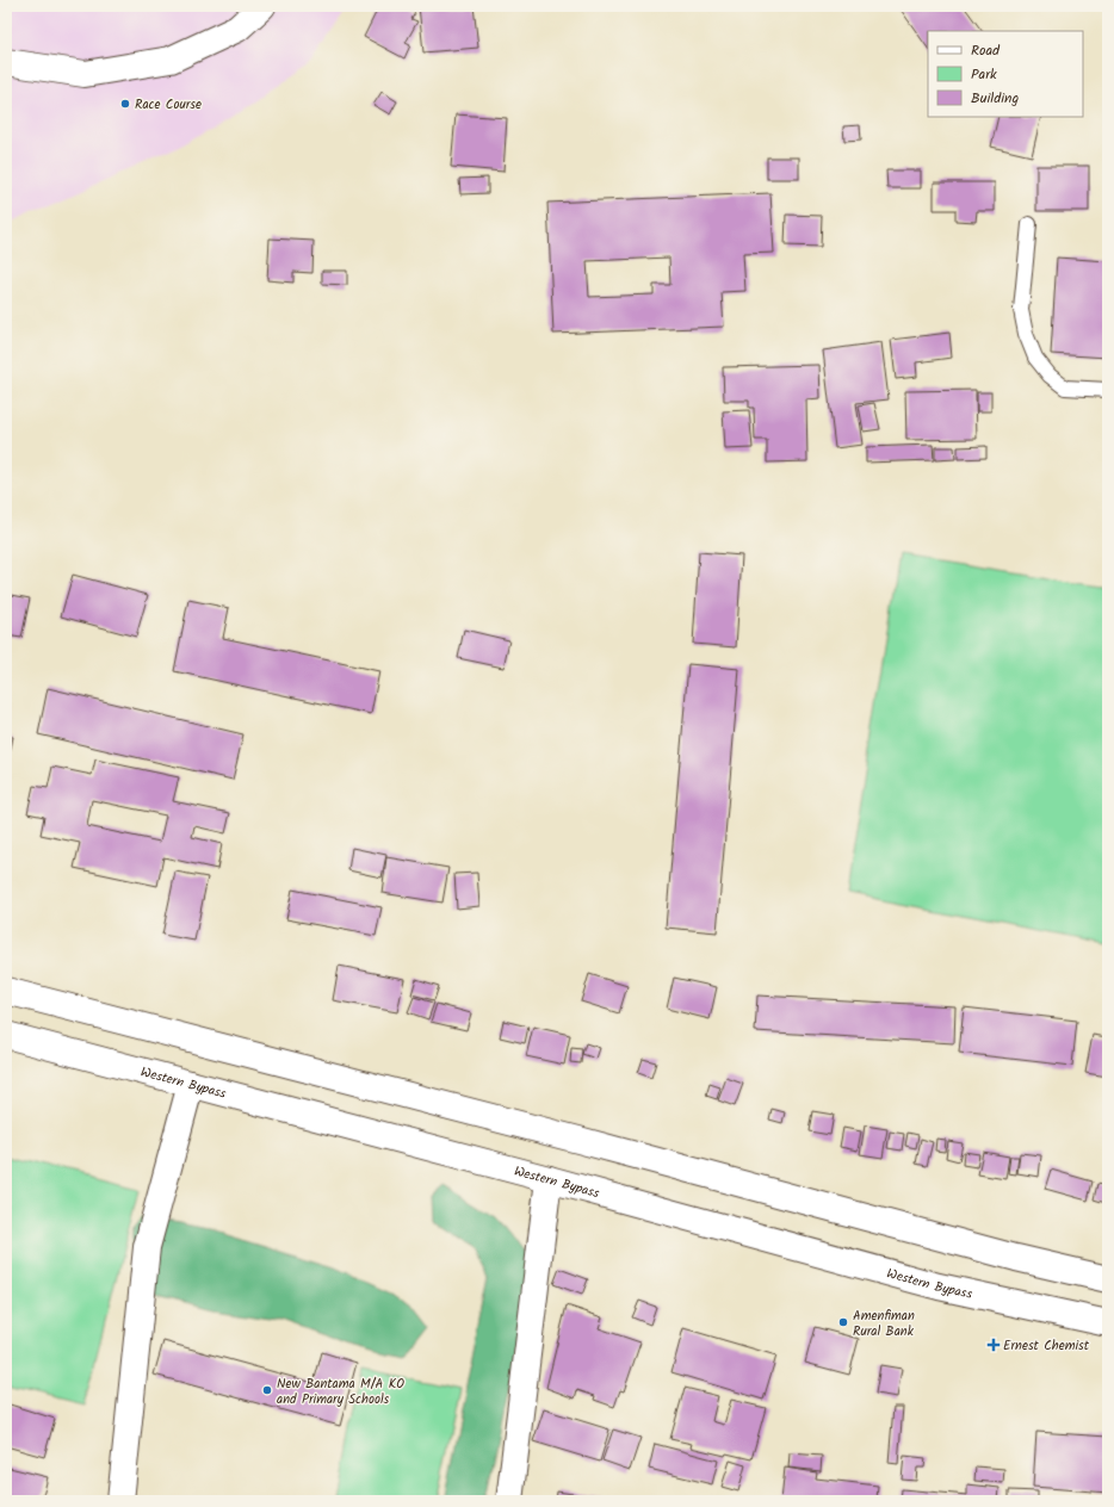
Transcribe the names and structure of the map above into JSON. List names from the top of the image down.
{
  "streets": {
    "main road": ["Western Bypass"]
  },
  "places": {
    "other": ["Race Course", "Amenfiman Rural Bank", "New Bantama M/A KO and Primary Schools"],
    "health": ["Ernest Chemist"]
  },
  "legend": ["Road", "Park", "Building"]
}
